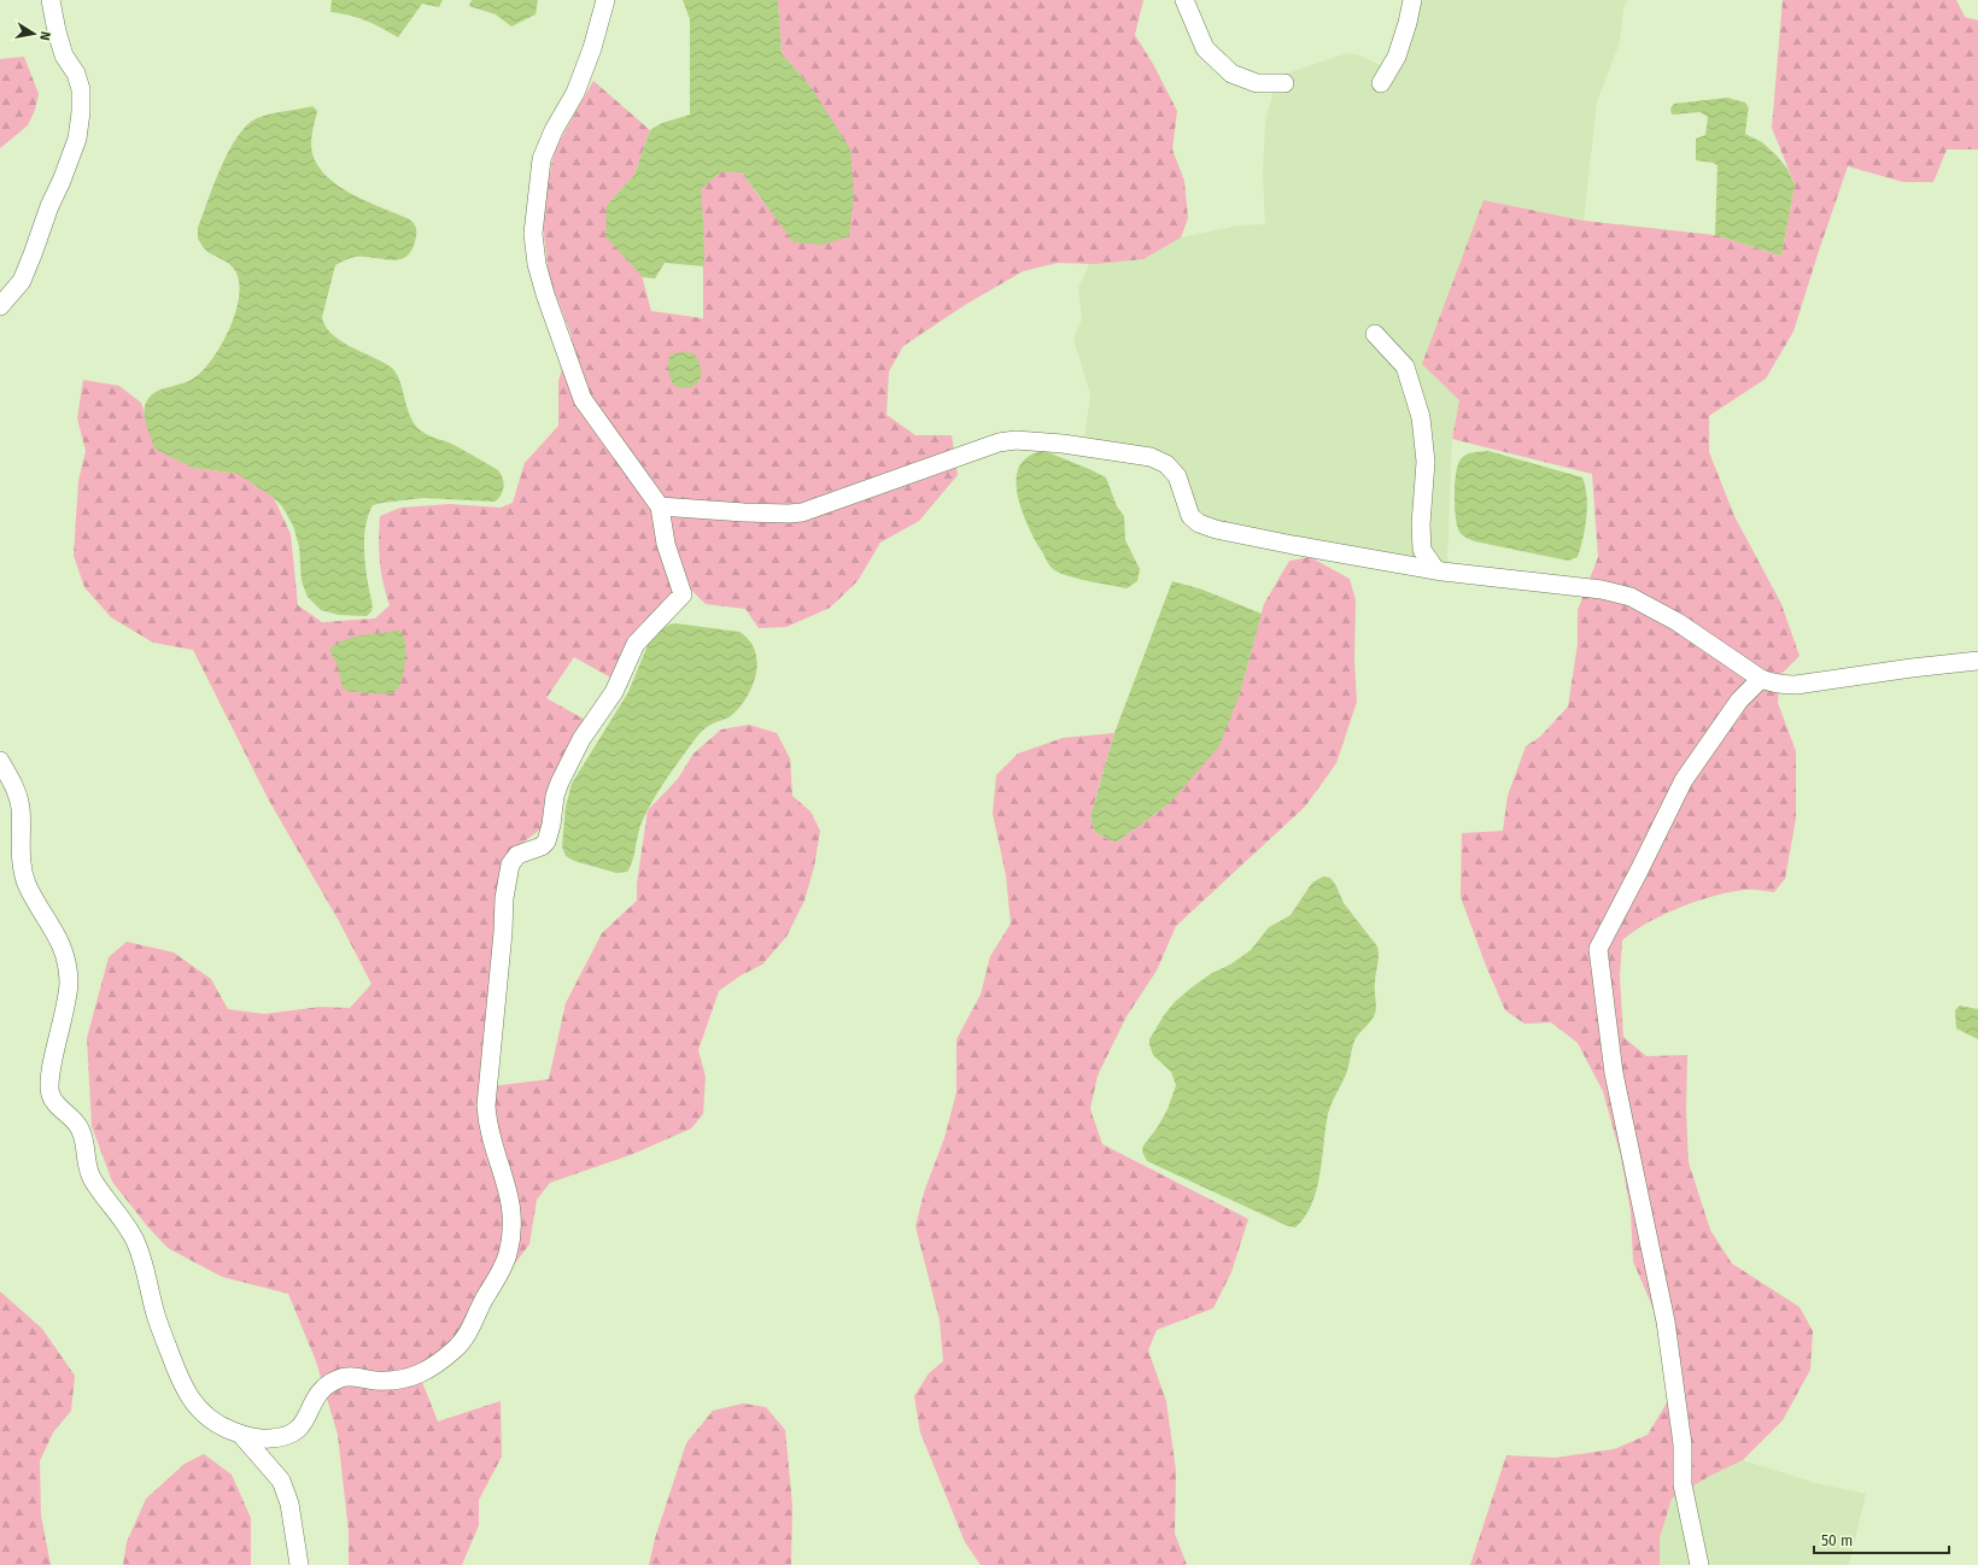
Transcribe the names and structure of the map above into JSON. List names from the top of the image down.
{
  "scale_bar": "50 m",
  "north": "right"
}
